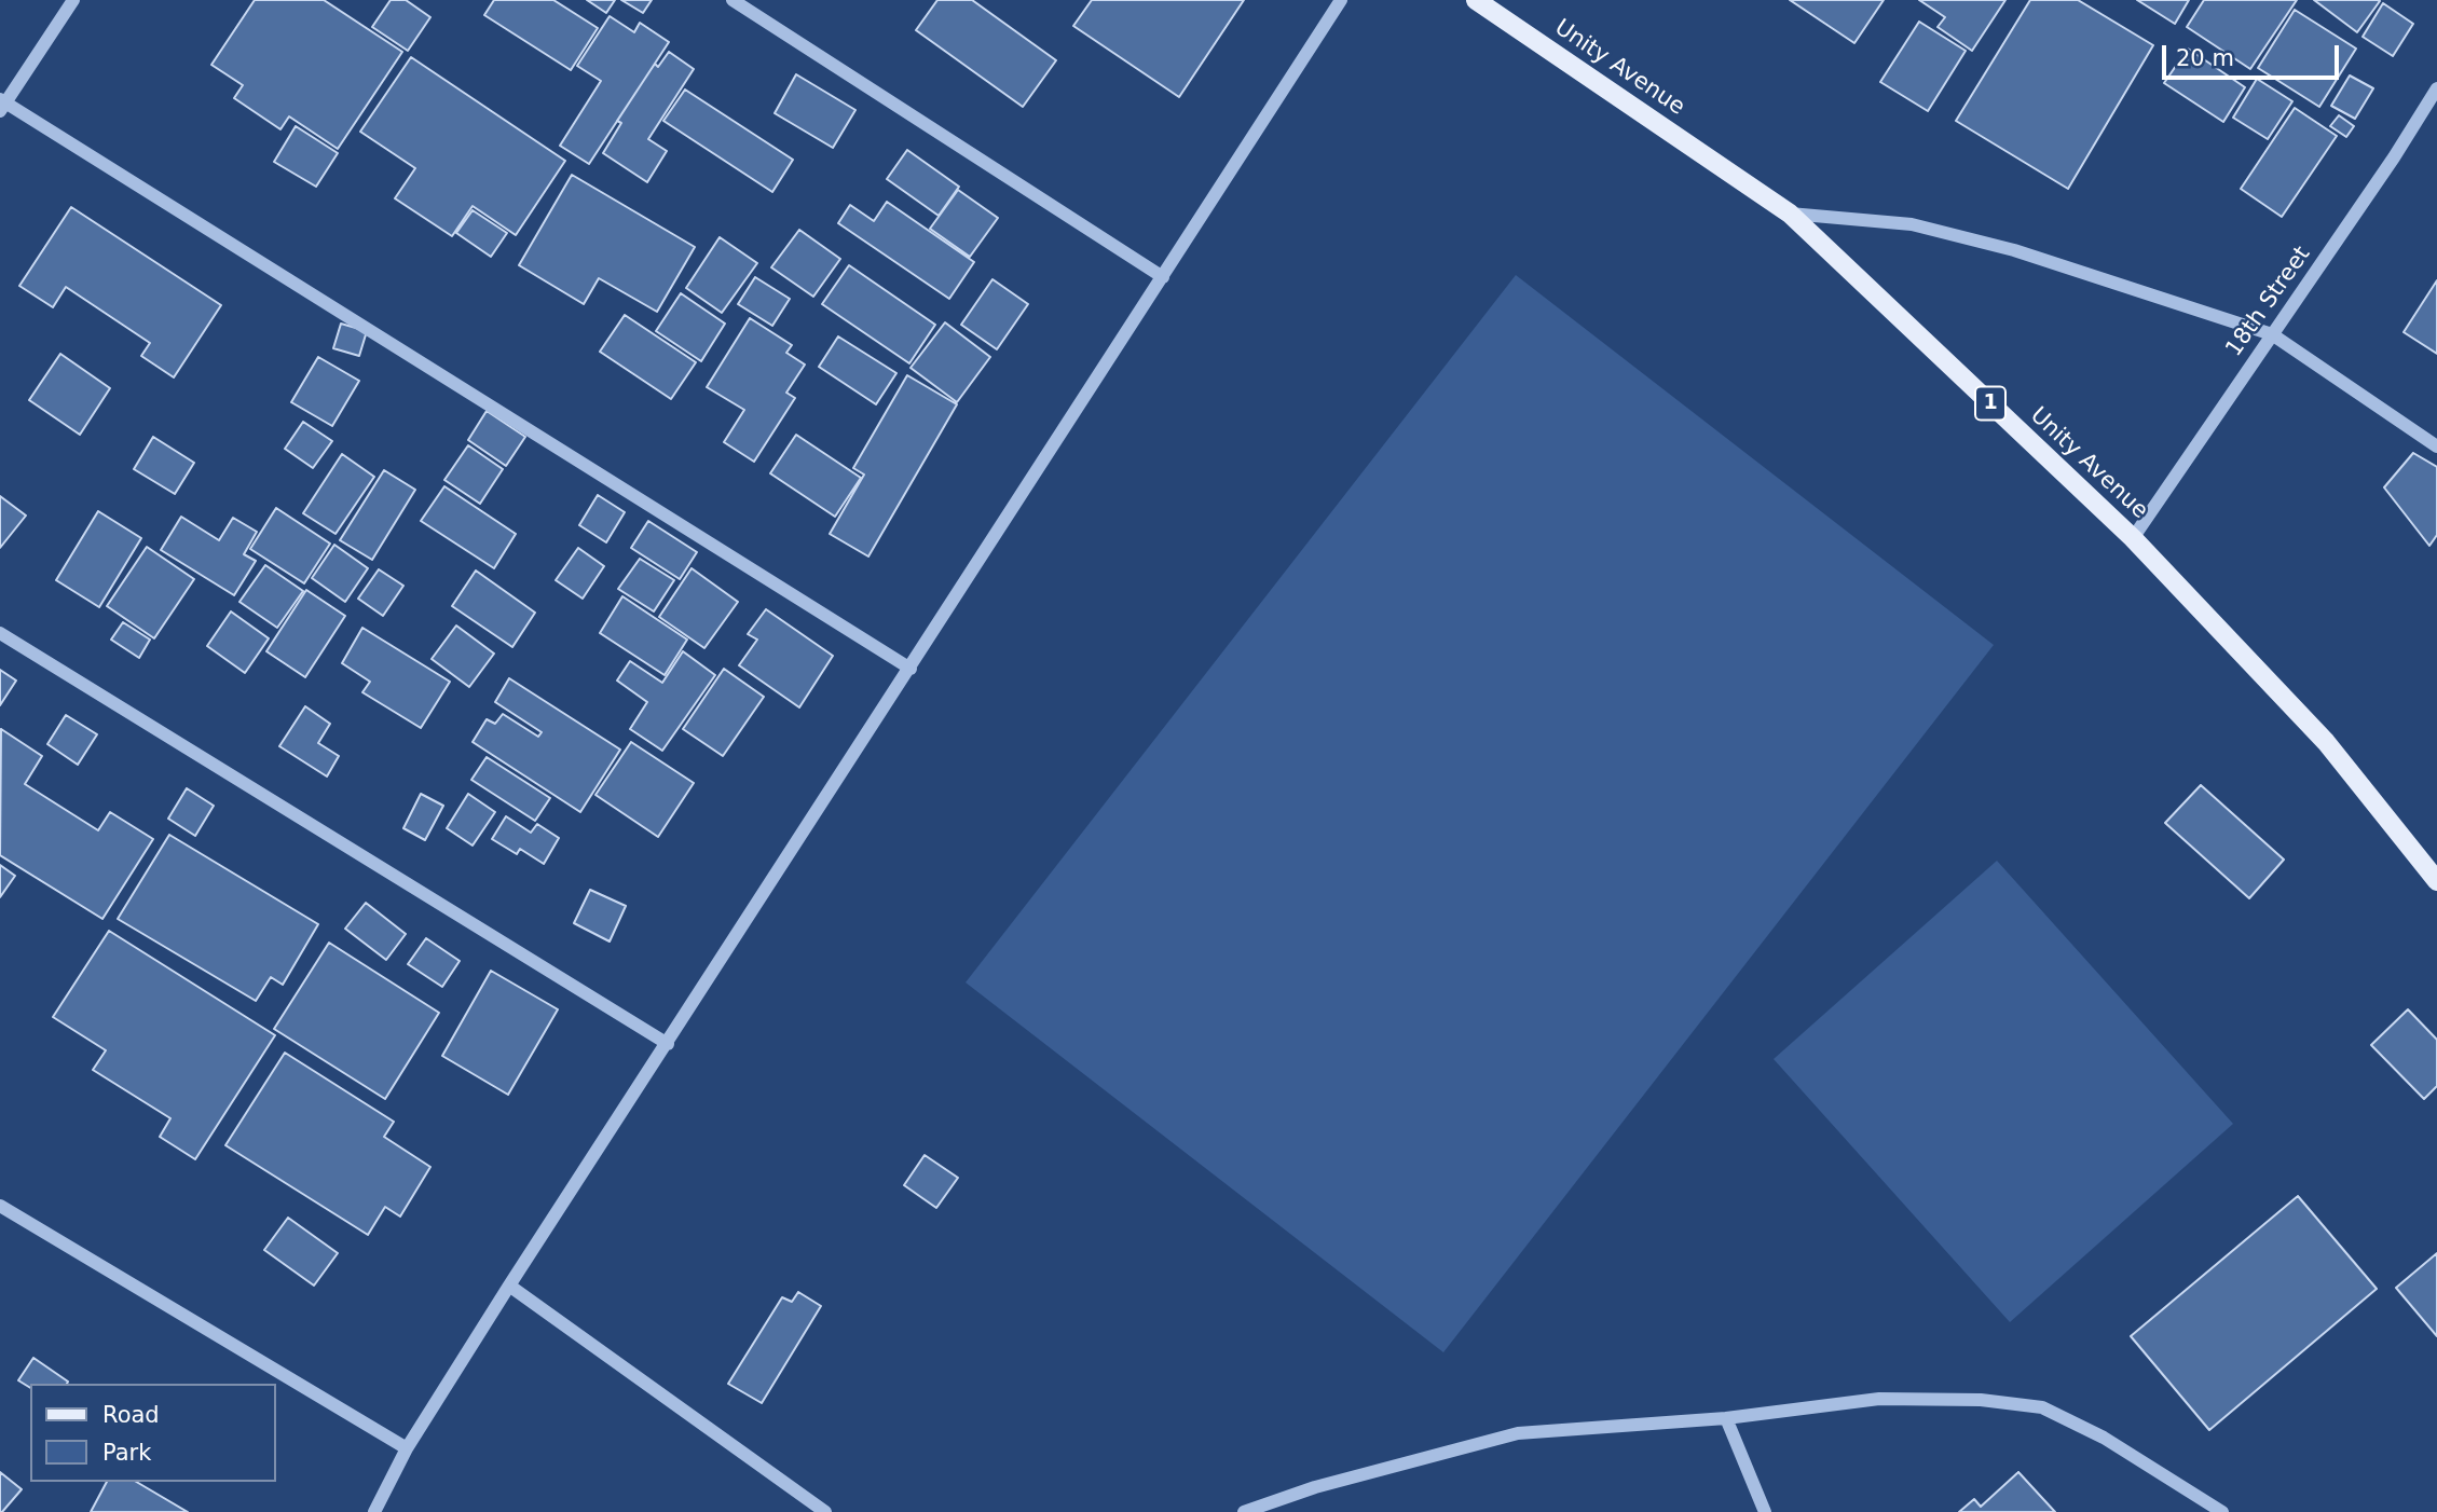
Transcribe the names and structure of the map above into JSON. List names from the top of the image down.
{
  "streets": {
    "main road": ["Unity Avenue", "1"],
    "street": ["18th Street"]
  },
  "crossings": [
    ["Unity Avenue", "18th Street"]
  ],
  "legend": ["Road", "Park"],
  "scale_bar": "20 m"
}
